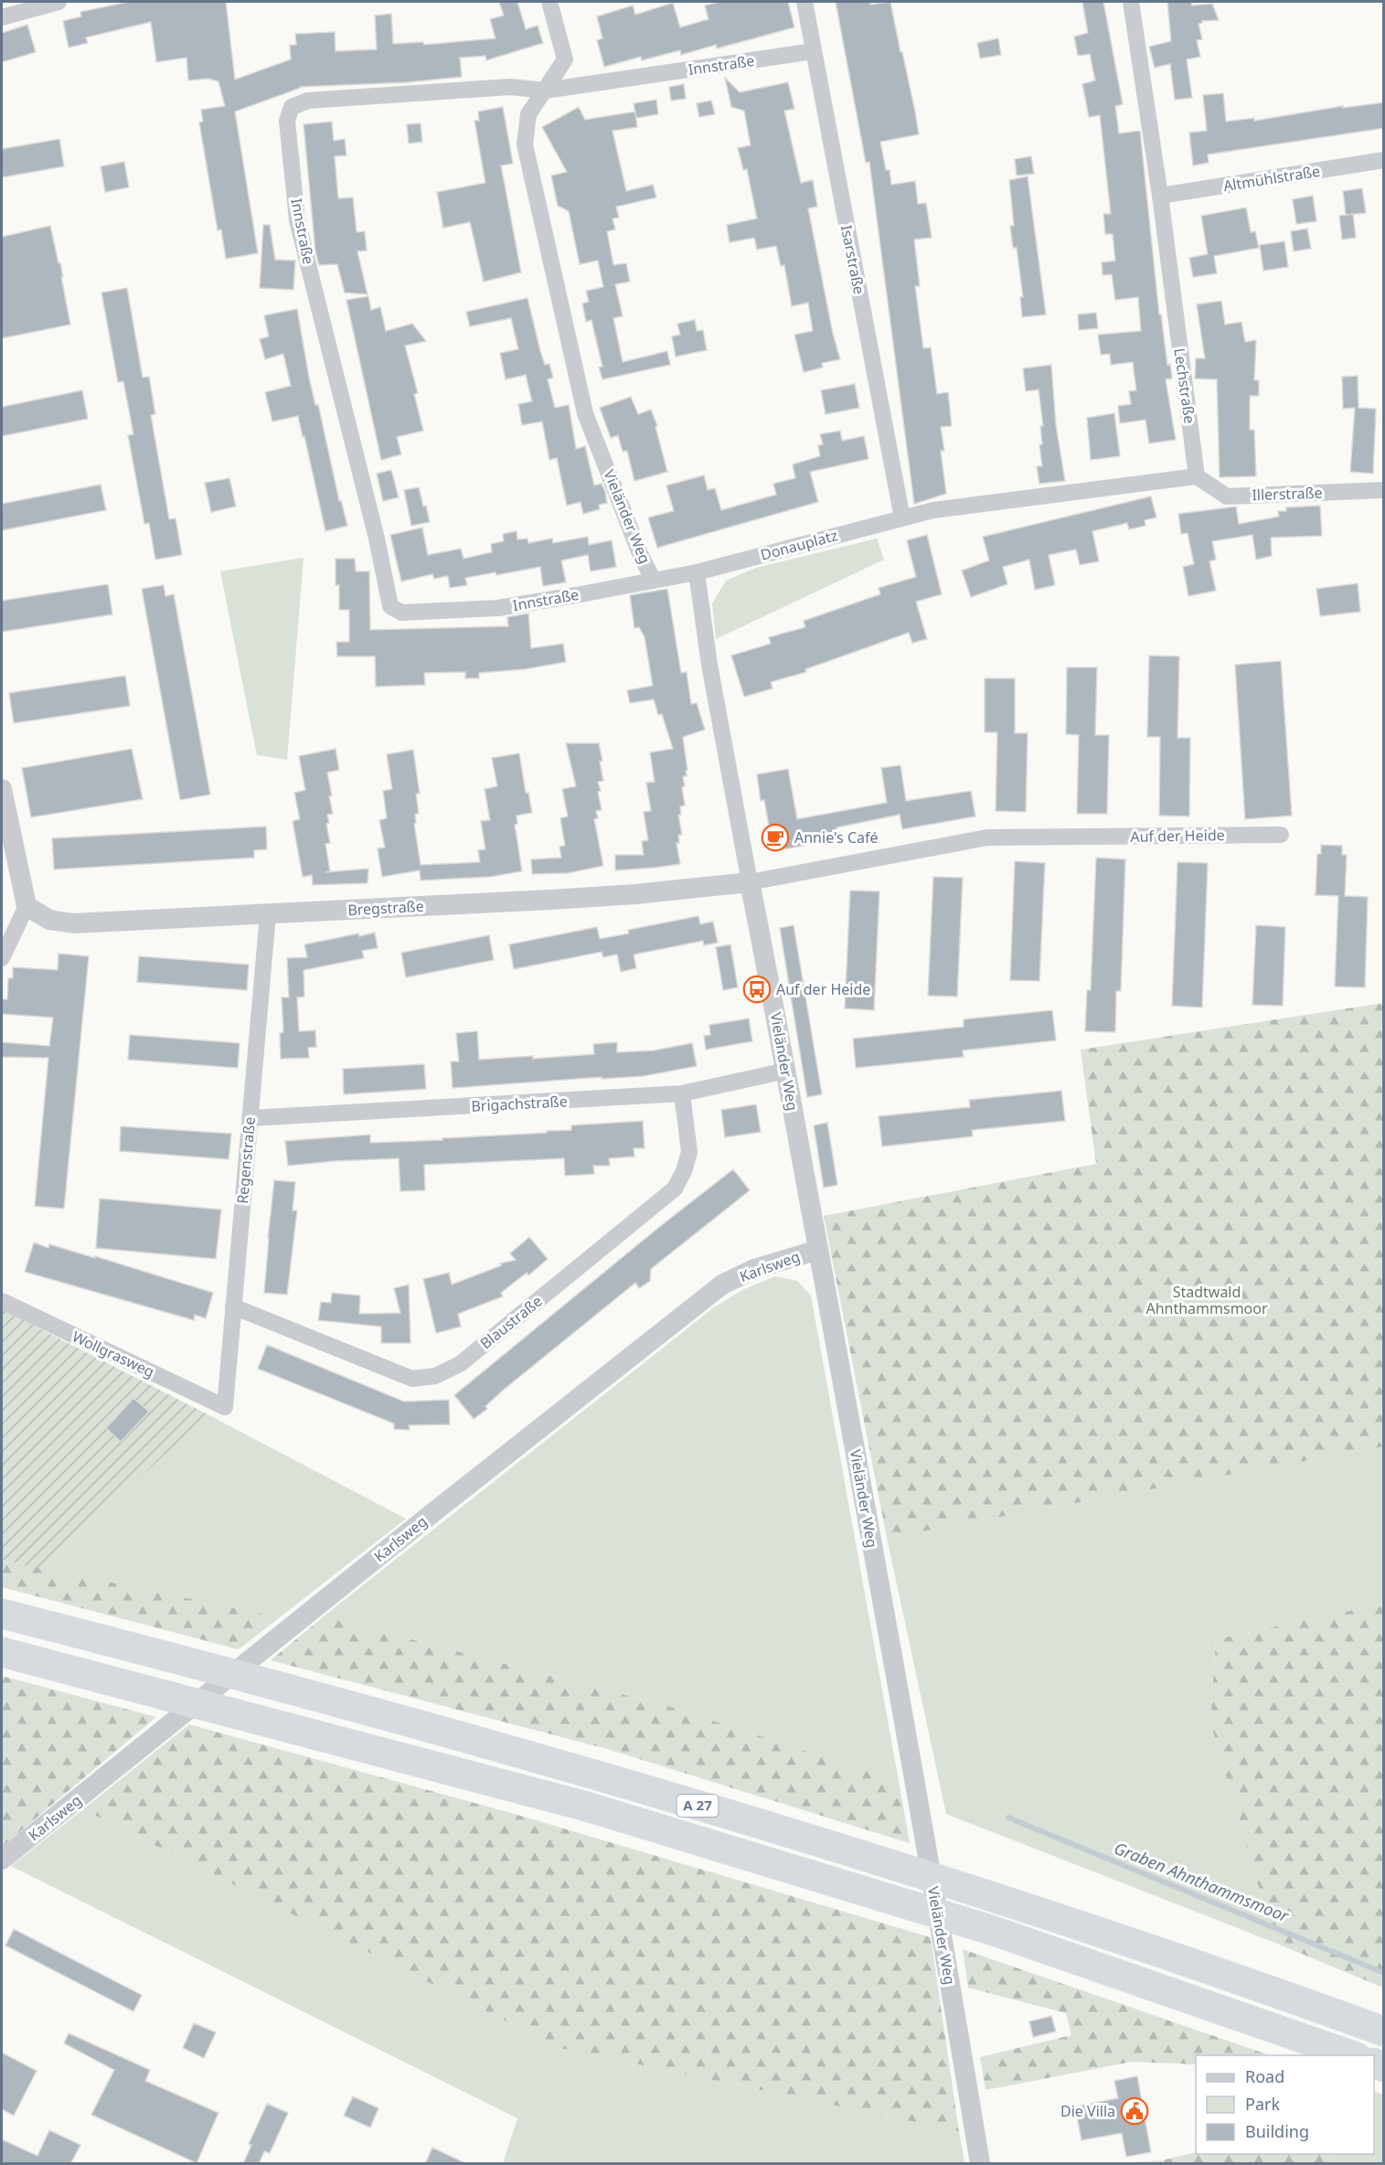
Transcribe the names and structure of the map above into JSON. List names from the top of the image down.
{
  "streets": {
    "highway": ["A 27"],
    "street": [
      "Innstraße",
      "Altmühlstraße",
      "Isarstraße",
      "Lechstraße",
      "Illerstraße",
      "Vieländer Weg",
      "Donauplatz",
      "Auf der Heide",
      "Bregstraße",
      "Brigachstraße",
      "Regenstraße",
      "Karlsweg",
      "Blaustraße",
      "Wollgrasweg"
    ]
  },
  "crossings": [
    ["Innstraße", "Isarstraße"],
    ["Innstraße", "Vieländer Weg"],
    ["Altmühlstraße", "Lechstraße"],
    ["Isarstraße", "Donauplatz"],
    ["Lechstraße", "Illerstraße"],
    ["Vieländer Weg", "Donauplatz"],
    ["Vieländer Weg", "Auf der Heide"],
    ["Vieländer Weg", "Bregstraße"],
    ["Vieländer Weg", "Brigachstraße"],
    ["Vieländer Weg", "Karlsweg"],
    ["Auf der Heide", "Bregstraße"],
    ["Bregstraße", "Regenstraße"],
    ["Brigachstraße", "Regenstraße"],
    ["Brigachstraße", "Blaustraße"],
    ["Regenstraße", "Blaustraße"],
    ["Regenstraße", "Wollgrasweg"]
  ],
  "water": ["Graben Ahnthammsmoor"],
  "parks": ["Stadtwald Ahnthammsmoor"],
  "places": {
    "cafe": ["Annie's Café"],
    "bus stop": ["Auf der Heide"],
    "public building": ["Die Villa"]
  },
  "legend": ["Road", "Park", "Building"]
}
